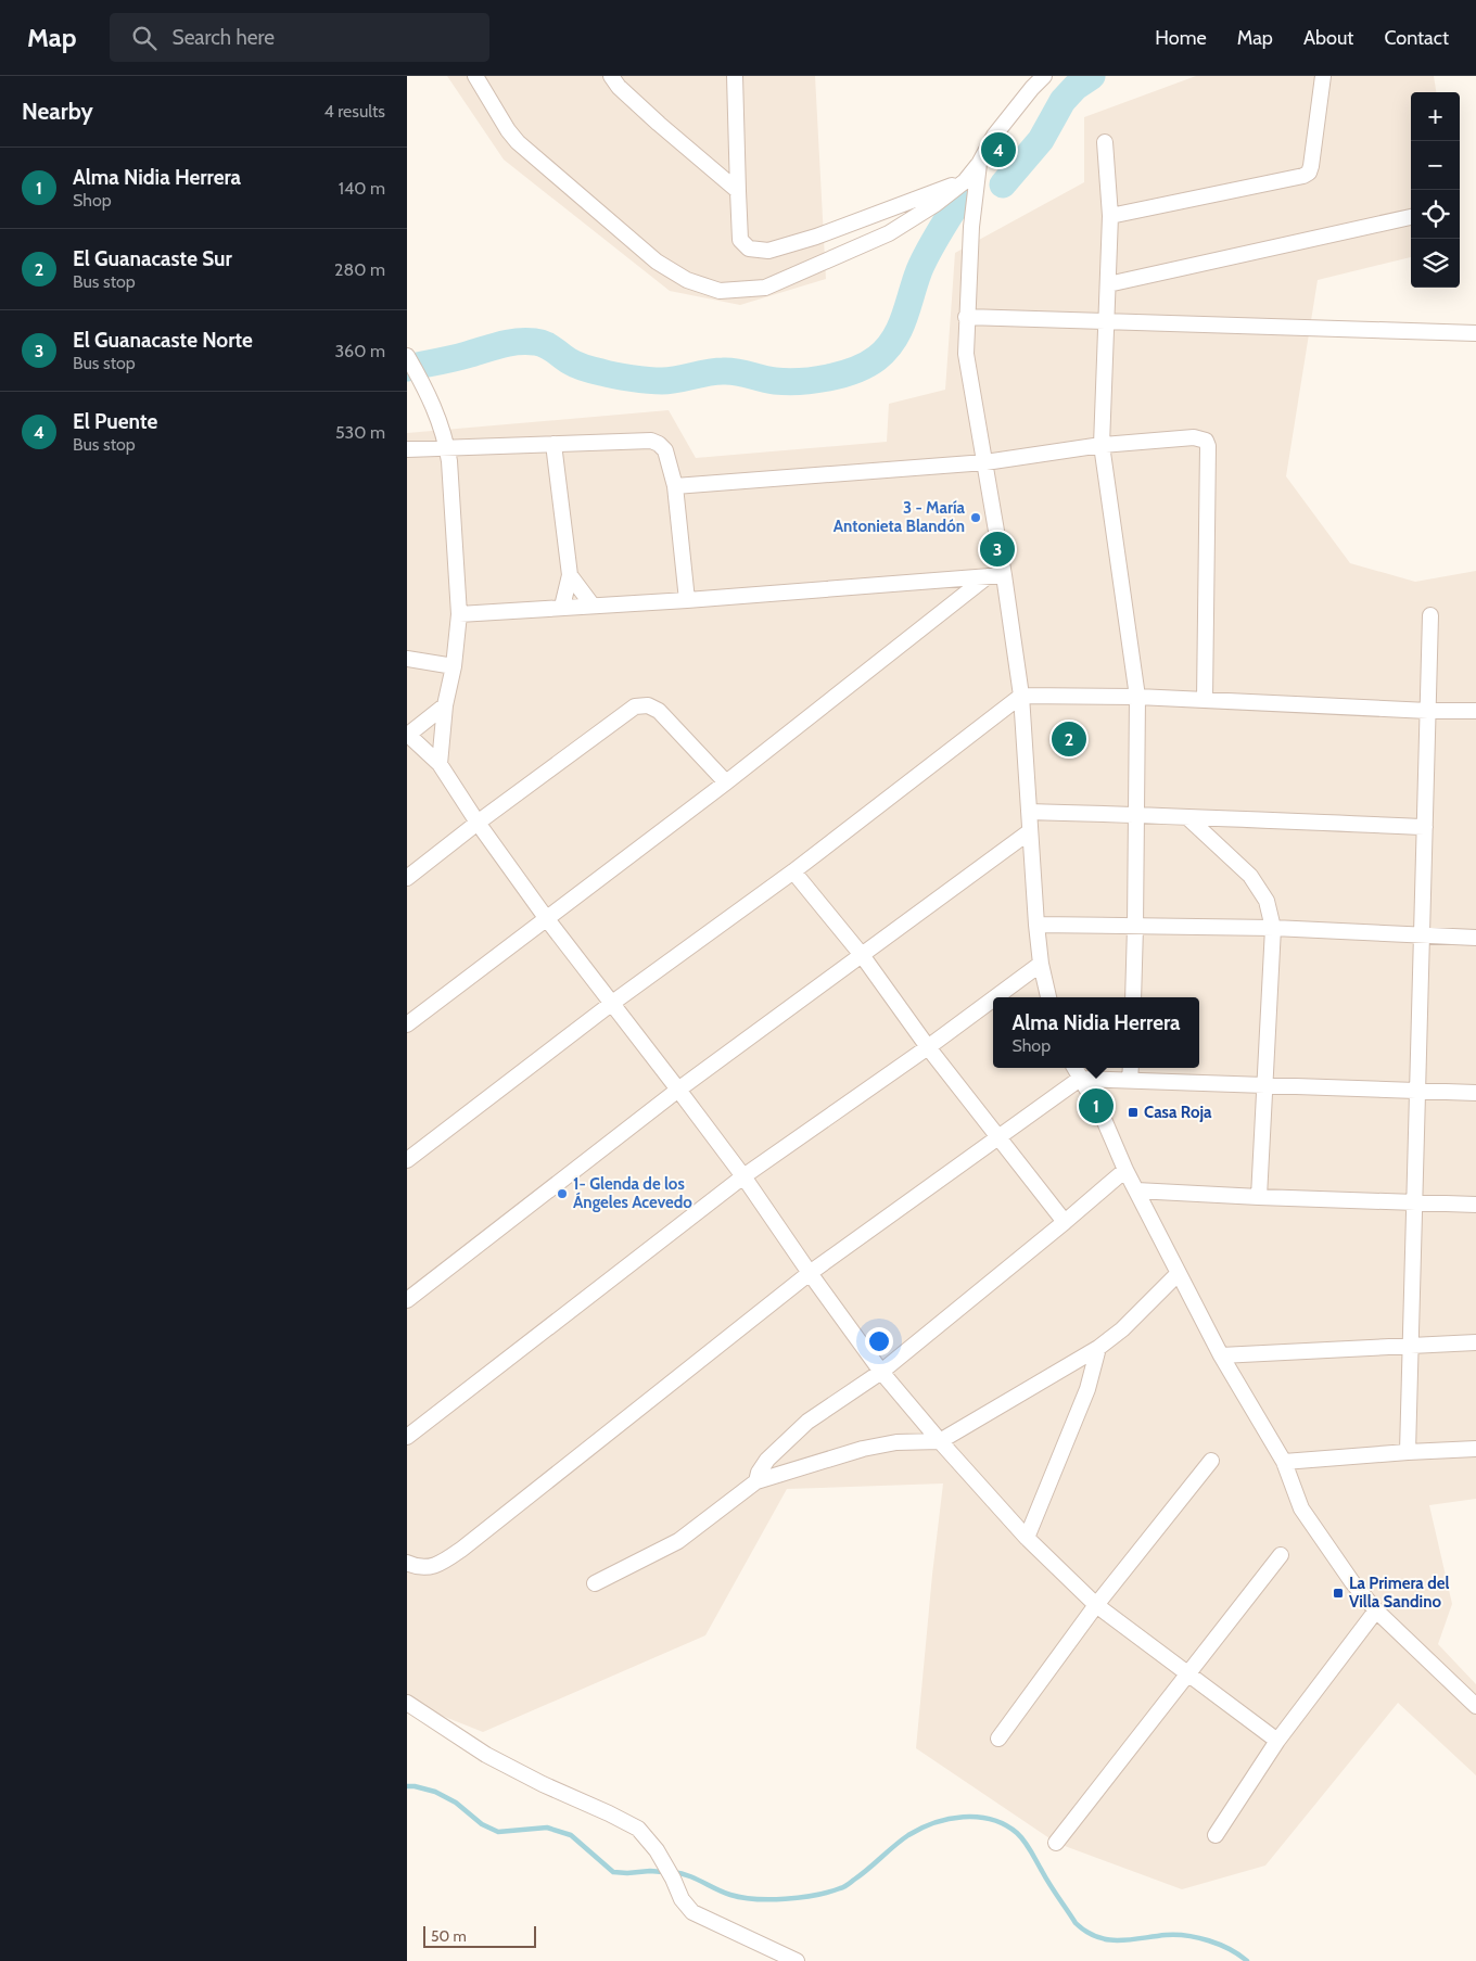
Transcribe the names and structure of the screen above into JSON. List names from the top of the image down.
{
  "places": {
    "other": ["3 - María Antonieta Blandón", "1- Glenda de los Ángeles Acevedo"],
    "transit": ["Casa Roja", "La Primera del Villa Sandino"]
  },
  "scale_bar": "50 m",
  "page": {
    "header": "Map",
    "search": "Search here",
    "nav": [
      "Home",
      "Map",
      "About",
      "Contact"
    ],
    "heading": ["Nearby", "4 results"],
    "map_buttons": ["+", "−"],
    "pins": [
      "4",
      "3",
      "2",
      "1"
    ],
    "list": [
      {
        "mark": "1",
        "name": "Alma Nidia Herrera",
        "note": "Shop",
        "value": "140 m"
      },
      {
        "mark": "2",
        "name": "El Guanacaste Sur",
        "note": "Bus stop",
        "value": "280 m"
      },
      {
        "mark": "3",
        "name": "El Guanacaste Norte",
        "note": "Bus stop",
        "value": "360 m"
      },
      {
        "mark": "4",
        "name": "El Puente",
        "note": "Bus stop",
        "value": "530 m"
      }
    ],
    "popup": ["Alma Nidia Herrera", "Shop"],
    "scale": "50 m"
  }
}
